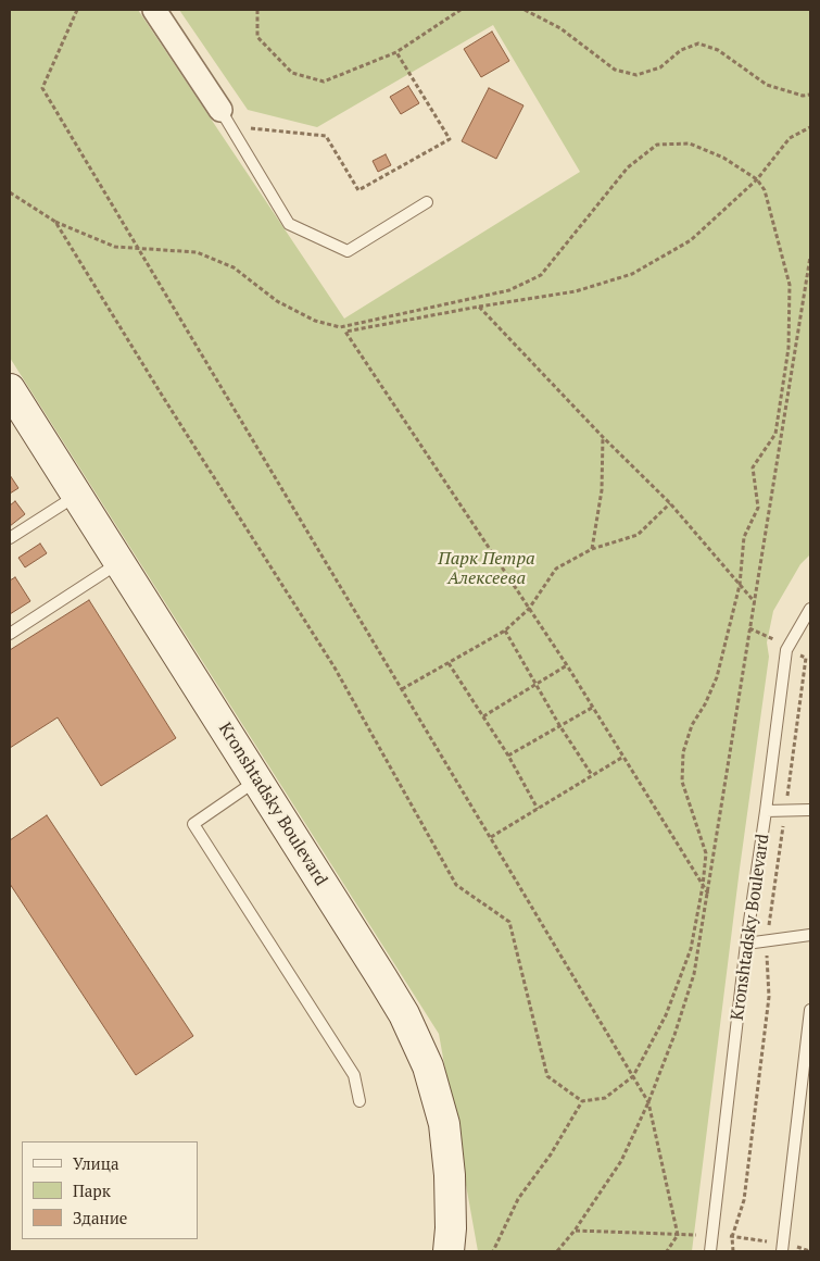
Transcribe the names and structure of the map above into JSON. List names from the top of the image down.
{
  "streets": {
    "main road": ["Kronshtadsky Boulevard"]
  },
  "parks": ["Парк Петра Алексеева"],
  "legend": ["Улица", "Парк", "Здание"]
}
